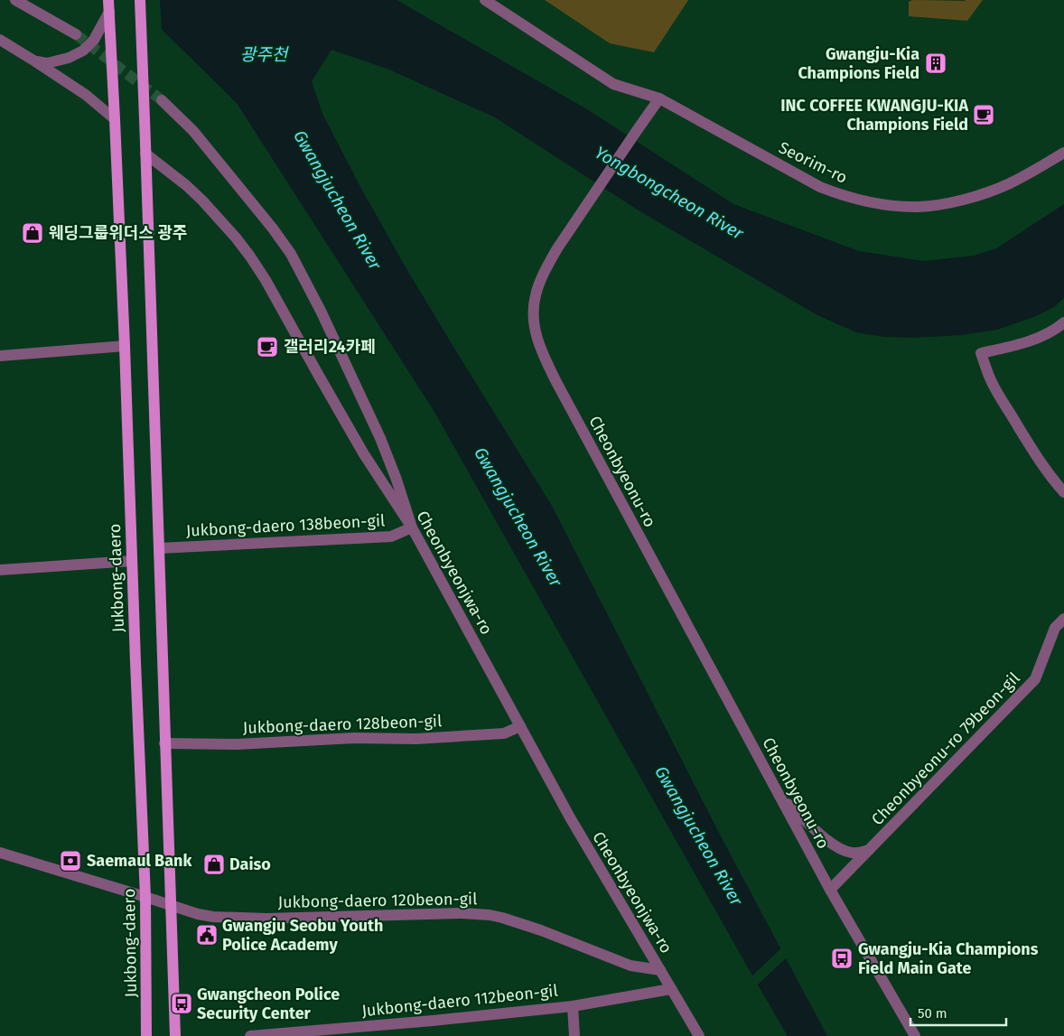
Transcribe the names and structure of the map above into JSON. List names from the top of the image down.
{
  "streets": {
    "main road": ["Jukbong-daero"],
    "street": [
      "Seorim-ro",
      "Cheonbyeonu-ro",
      "Jukbong-daero 138beon-gil",
      "Cheonbyeonjwa-ro",
      "Jukbong-daero 128beon-gil",
      "Cheonbyeonu-ro 79beon-gil",
      "Jukbong-daero 120beon-gil",
      "Jukbong-daero 112beon-gil"
    ]
  },
  "crossings": [
    ["Seorim-ro", "Cheonbyeonu-ro"],
    ["Cheonbyeonu-ro", "Cheonbyeonu-ro 79beon-gil"],
    ["Jukbong-daero 138beon-gil", "Cheonbyeonjwa-ro"],
    ["Cheonbyeonjwa-ro", "Jukbong-daero 128beon-gil"],
    ["Cheonbyeonjwa-ro", "Jukbong-daero 120beon-gil"],
    ["Cheonbyeonjwa-ro", "Jukbong-daero 112beon-gil"],
    ["Jukbong-daero", "Jukbong-daero 120beon-gil"]
  ],
  "water": ["광주천", "Yongbongcheon River", "Gwangjucheon River"],
  "places": {
    "building": ["Gwangju-Kia Champions Field"],
    "cafe": ["INC COFFEE KWANGJU-KIA Champions Field", "갤러리24카페"],
    "shop": ["웨딩그룹위더스 광주", "Daiso"],
    "bank": ["Saemaul Bank"],
    "public building": ["Gwangju Seobu Youth Police Academy"],
    "bus stop": ["Gwangju-Kia Champions Field Main Gate", "Gwangcheon Police Security Center"]
  },
  "scale_bar": "50 m"
}
